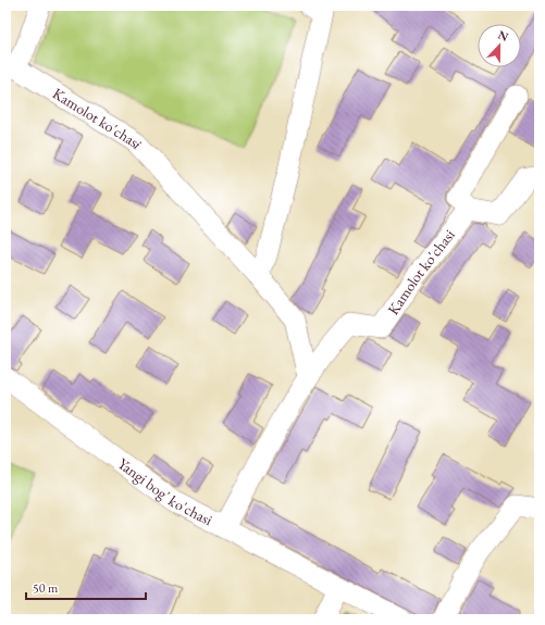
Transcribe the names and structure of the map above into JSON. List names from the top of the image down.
{
  "streets": {
    "street": ["Kamolot ko'chasi", "Yangi bog' ko'chasi"]
  },
  "crossings": [
    ["Kamolot ko'chasi", "Yangi bog' ko'chasi"]
  ],
  "scale_bar": "50 m",
  "north": "top"
}
